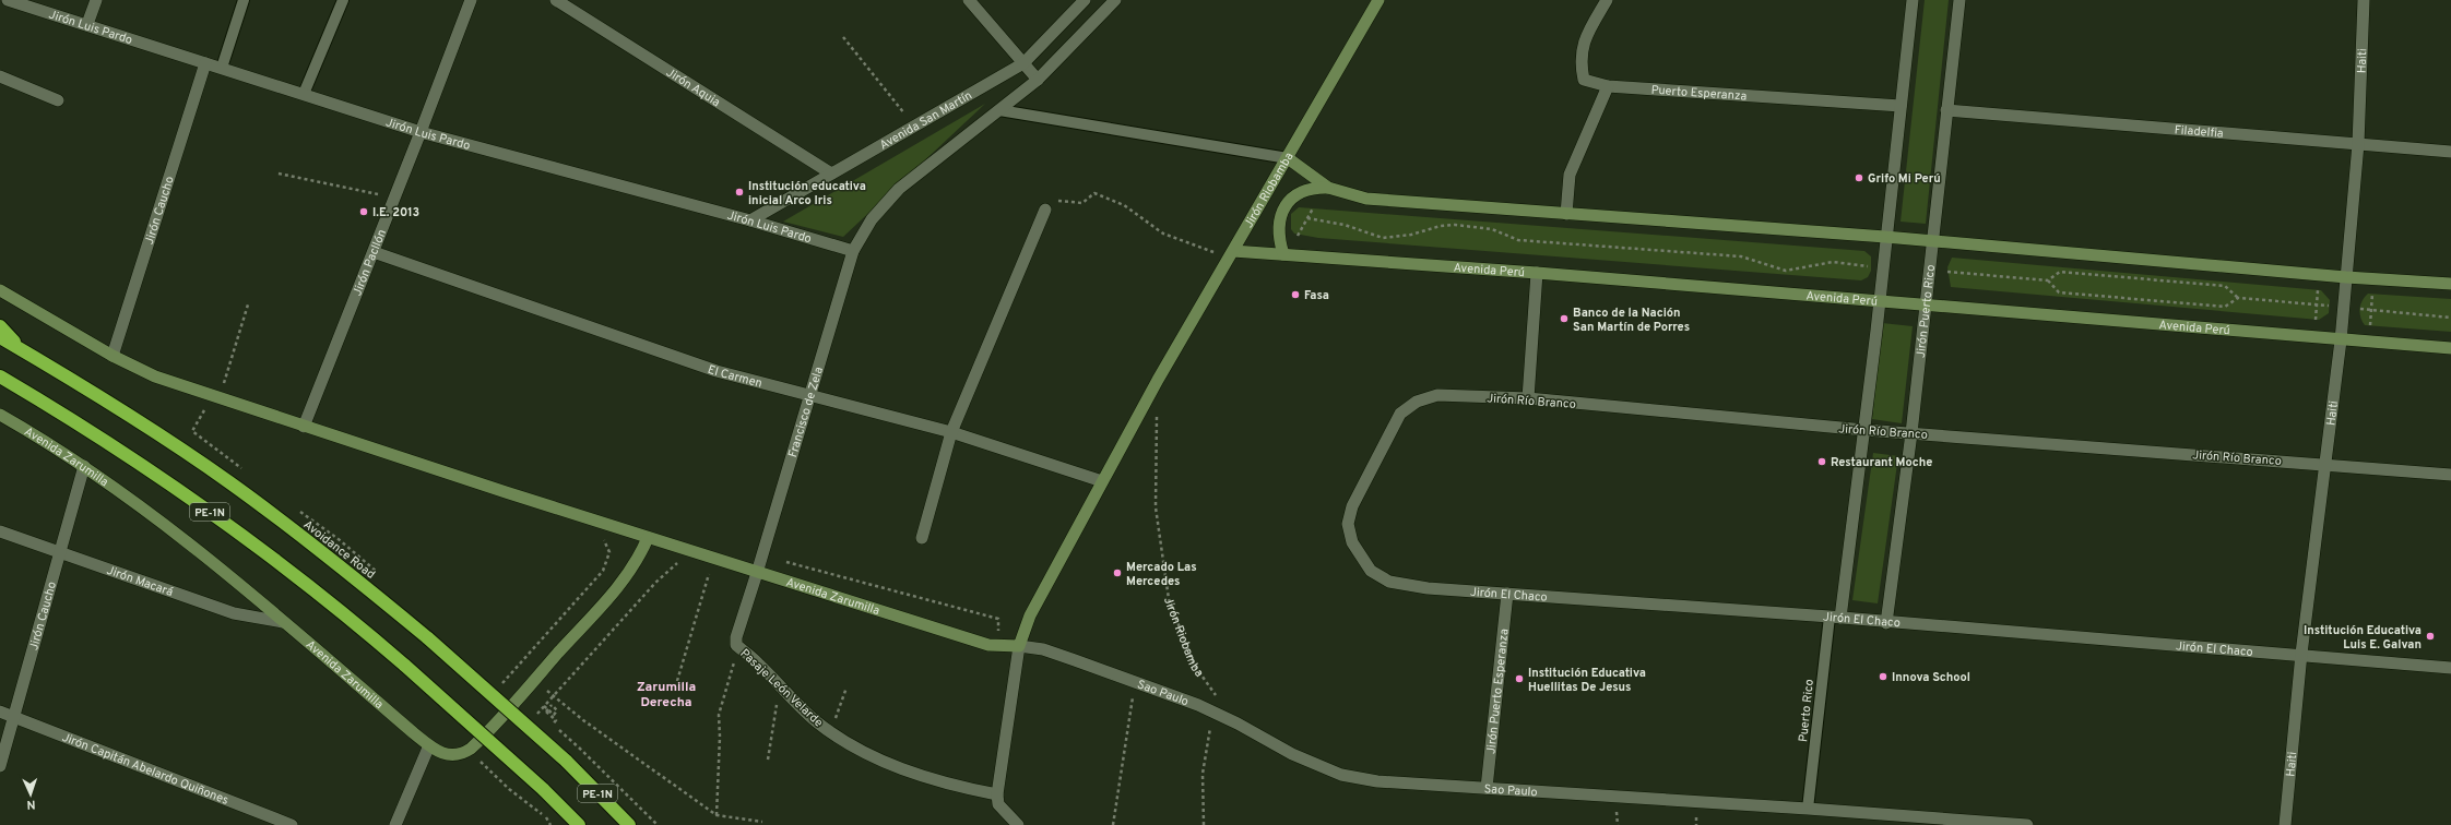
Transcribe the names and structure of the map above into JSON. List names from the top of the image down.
{
  "streets": {
    "highway": ["PE-1N", "Avoidance Road"],
    "main road": ["Jirón Riobamba", "Avenida Perú", "Avenida Zarumilla"],
    "street": [
      "Jirón Luis Pardo",
      "Haiti",
      "Jirón Aquia",
      "Puerto Esperanza",
      "Avenida San Martín",
      "Filadelfia",
      "Jirón Caucho",
      "Jirón Pacllón",
      "Jirón Puerto Rico",
      "El Carmen",
      "Jirón Río Branco",
      "Francisco de Zela",
      "Jirón Macará",
      "Jirón El Chaco",
      "Pasaje León Velarde",
      "Jirón Puerto Esperanza",
      "Sao Paulo",
      "Jirón Capitán Abelardo Quiñones"
    ],
    "lane": ["Puerto Rico"]
  },
  "crossings": [
    ["Jirón Luis Pardo", "Avenida San Martín"],
    ["Jirón Luis Pardo", "Jirón Caucho"],
    ["Jirón Luis Pardo", "Jirón Pacllón"],
    ["Jirón Luis Pardo", "Francisco de Zela"],
    ["Haiti", "Filadelfia"],
    ["Haiti", "Avenida Perú"],
    ["Haiti", "Jirón Río Branco"],
    ["Haiti", "Jirón El Chaco"],
    ["Jirón Aquia", "Avenida San Martín"],
    ["Filadelfia", "Jirón Puerto Rico"],
    ["Jirón Riobamba", "Avenida Perú"],
    ["Jirón Riobamba", "El Carmen"],
    ["Jirón Riobamba", "Avenida Zarumilla"],
    ["Jirón Riobamba", "Sao Paulo"],
    ["Jirón Caucho", "Avenida Zarumilla"],
    ["Jirón Caucho", "Jirón Macará"],
    ["Jirón Caucho", "Jirón Capitán Abelardo Quiñones"],
    ["Jirón Pacllón", "El Carmen"],
    ["Jirón Pacllón", "Avenida Zarumilla"],
    ["Avenida Perú", "Jirón Puerto Rico"],
    ["Jirón Puerto Rico", "Jirón Río Branco"],
    ["Jirón Puerto Rico", "Jirón El Chaco"],
    ["El Carmen", "Francisco de Zela"],
    ["Jirón Río Branco", "Jirón El Chaco"],
    ["Francisco de Zela", "Avenida Zarumilla"],
    ["Francisco de Zela", "Pasaje León Velarde"],
    ["Avenida Zarumilla", "Jirón Macará"],
    ["Avenida Zarumilla", "Sao Paulo"],
    ["Jirón El Chaco", "Jirón Puerto Esperanza"],
    ["Jirón El Chaco", "Puerto Rico"],
    ["Jirón Puerto Esperanza", "Sao Paulo"],
    ["Sao Paulo", "Puerto Rico"]
  ],
  "districts": ["Zarumilla Derecha"],
  "places": [
    "Grifo Mi Perú",
    "Institución educativa inicial Arco Iris",
    "I.E. 2013",
    "Fasa",
    "Banco de la Nación San Martín de Porres",
    "Restaurant Moche",
    "Mercado Las Mercedes",
    "Institución Educativa Luis E. Galvan",
    "Innova School",
    "Institución Educativa Huellitas De Jesus"
  ],
  "north": "bottom"
}
